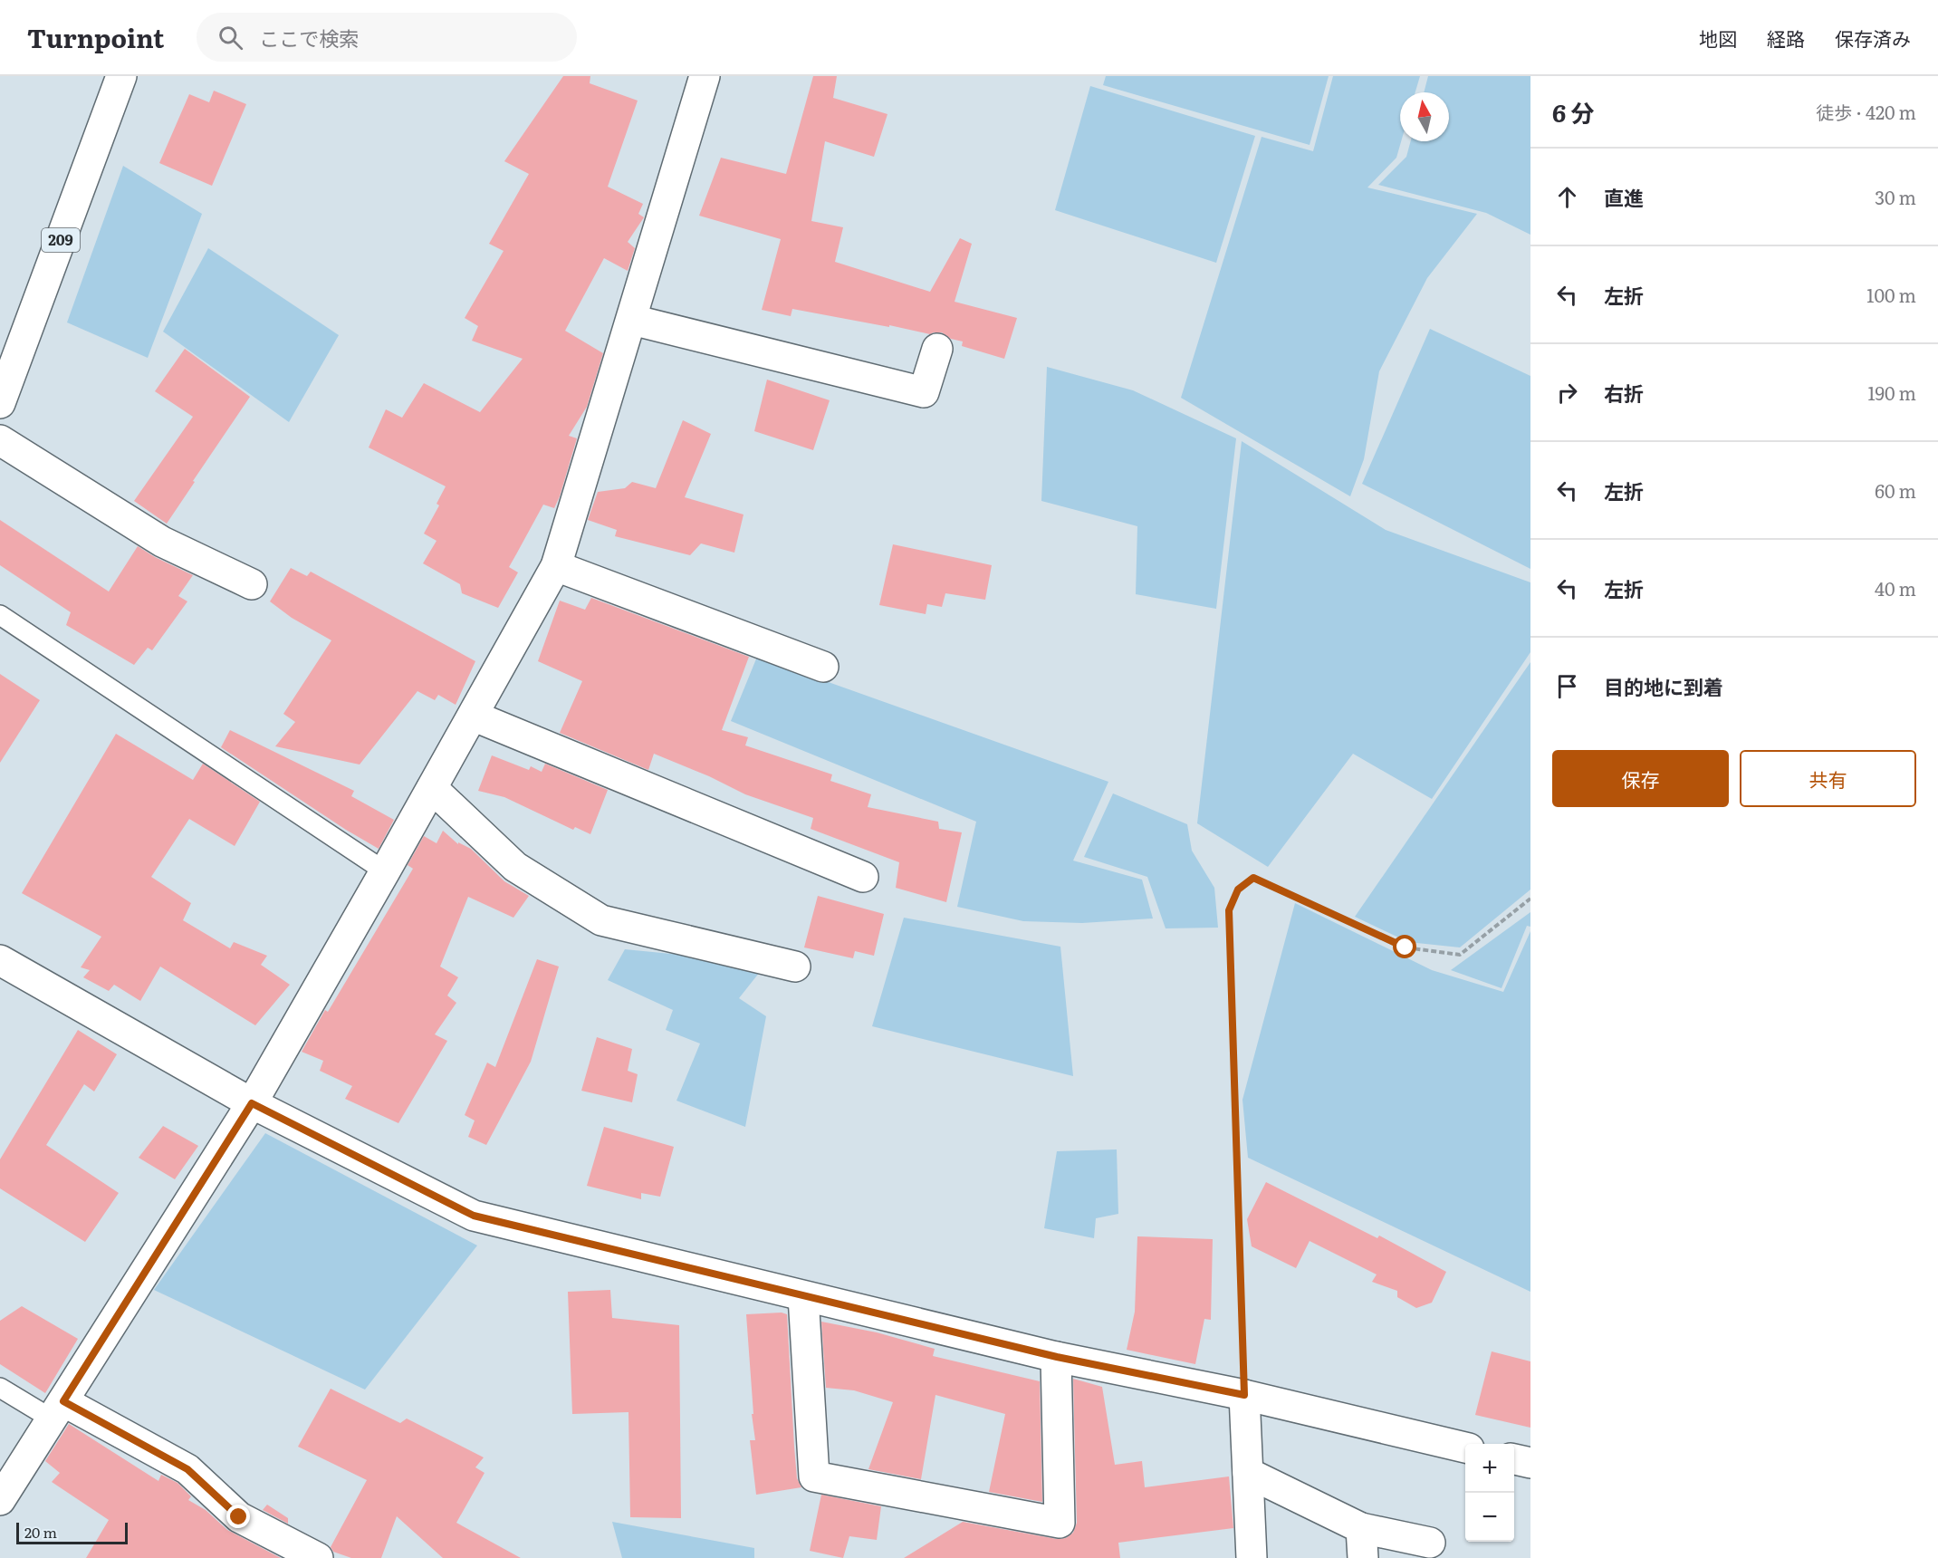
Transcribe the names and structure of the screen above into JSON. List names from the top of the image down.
{
  "streets": {
    "main road": ["209"]
  },
  "scale_bar": "20 m",
  "north": "top",
  "page": {
    "header": "Turnpoint",
    "search": "ここで検索",
    "nav": ["地図", "経路", "保存済み"],
    "heading": ["6 分", "徒歩 · 420 m"],
    "list": [
      ["直進", "30 m"],
      ["左折", "100 m"],
      ["右折", "190 m"],
      ["左折", "60 m"],
      ["左折", "40 m"],
      "目的地に到着"
    ],
    "buttons": ["保存", "共有"],
    "map_buttons": ["+", "−"],
    "scale": "20 m"
  }
}
